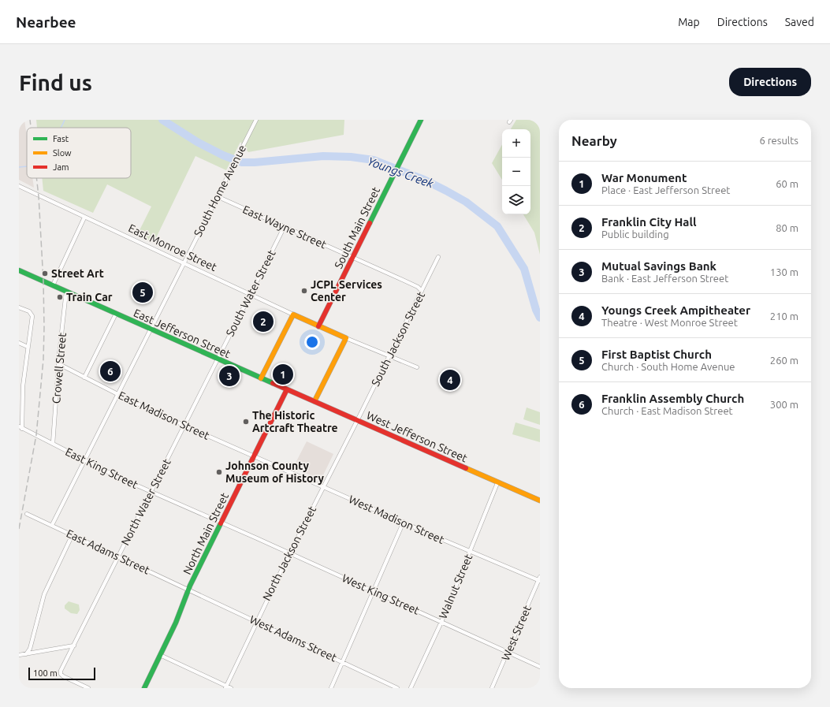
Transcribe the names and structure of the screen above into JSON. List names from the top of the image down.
{
  "streets": {
    "street": [
      "South Home Avenue",
      "East Wayne Street",
      "South Main Street",
      "East Monroe Street",
      "South Water Street",
      "East Jefferson Street",
      "South Jackson Street",
      "Crowell Street",
      "East Madison Street",
      "West Jefferson Street",
      "East King Street",
      "North Water Street",
      "West Madison Street",
      "North Main Street",
      "East Adams Street",
      "North Jackson Street",
      "Walnut Street",
      "West King Street",
      "West Street",
      "West Adams Street"
    ]
  },
  "crossings": [
    ["South Home Avenue", "East Wayne Street"],
    ["South Home Avenue", "East Monroe Street"],
    ["South Home Avenue", "East Jefferson Street"],
    ["South Home Avenue", "East Madison Street"],
    ["South Home Avenue", "East King Street"],
    ["South Home Avenue", "East Adams Street"],
    ["East Wayne Street", "South Main Street"],
    ["East Wayne Street", "South Water Street"],
    ["East Wayne Street", "South Jackson Street"],
    ["South Main Street", "East Monroe Street"],
    ["East Monroe Street", "South Water Street"],
    ["South Water Street", "East Jefferson Street"],
    ["South Water Street", "North Water Street"],
    ["East Jefferson Street", "Crowell Street"],
    ["East Jefferson Street", "West Jefferson Street"],
    ["East Jefferson Street", "North Water Street"],
    ["East Jefferson Street", "North Main Street"],
    ["South Jackson Street", "West Jefferson Street"],
    ["South Jackson Street", "North Jackson Street"],
    ["Crowell Street", "East Madison Street"],
    ["Crowell Street", "East King Street"],
    ["East Madison Street", "North Water Street"],
    ["East Madison Street", "West Madison Street"],
    ["East Madison Street", "North Main Street"],
    ["West Jefferson Street", "North Main Street"],
    ["West Jefferson Street", "North Jackson Street"],
    ["West Jefferson Street", "Walnut Street"],
    ["East King Street", "North Water Street"],
    ["East King Street", "North Main Street"],
    ["East King Street", "West King Street"],
    ["North Water Street", "East Adams Street"],
    ["West Madison Street", "North Main Street"],
    ["West Madison Street", "North Jackson Street"],
    ["West Madison Street", "Walnut Street"],
    ["West Madison Street", "West Street"],
    ["North Main Street", "East Adams Street"],
    ["North Main Street", "West King Street"],
    ["North Main Street", "West Adams Street"],
    ["East Adams Street", "West Adams Street"],
    ["North Jackson Street", "West King Street"],
    ["North Jackson Street", "West Adams Street"],
    ["Walnut Street", "West King Street"],
    ["West King Street", "West Street"]
  ],
  "water": ["Youngs Creek"],
  "places": [
    "Street Art",
    "JCPL Services Center",
    "Train Car",
    "The Historic Artcraft Theatre",
    "Johnson County Museum of History"
  ],
  "legend": ["Fast", "Slow", "Jam"],
  "scale_bar": "100 m",
  "page": {
    "header": "Nearbee",
    "nav": ["Map", "Directions", "Saved"],
    "buttons": "Directions",
    "title": "Find us",
    "heading": ["Nearby", "6 results"],
    "map_buttons": ["+", "−"],
    "list": [
      {
        "mark": "1",
        "name": "War Monument",
        "note": "Place · East Jefferson Street",
        "value": "60 m"
      },
      {
        "mark": "2",
        "name": "Franklin City Hall",
        "note": "Public building",
        "value": "80 m"
      },
      {
        "mark": "3",
        "name": "Mutual Savings Bank",
        "note": "Bank · East Jefferson Street",
        "value": "130 m"
      },
      {
        "mark": "4",
        "name": "Youngs Creek Ampitheater",
        "note": "Theatre · West Monroe Street",
        "value": "210 m"
      },
      {
        "mark": "5",
        "name": "First Baptist Church",
        "note": "Church · South Home Avenue",
        "value": "260 m"
      },
      {
        "mark": "6",
        "name": "Franklin Assembly Church",
        "note": "Church · East Madison Street",
        "value": "300 m"
      }
    ],
    "pins": [
      "5",
      "2",
      "6",
      "1",
      "3",
      "4"
    ],
    "scale": "100 m"
  }
}
